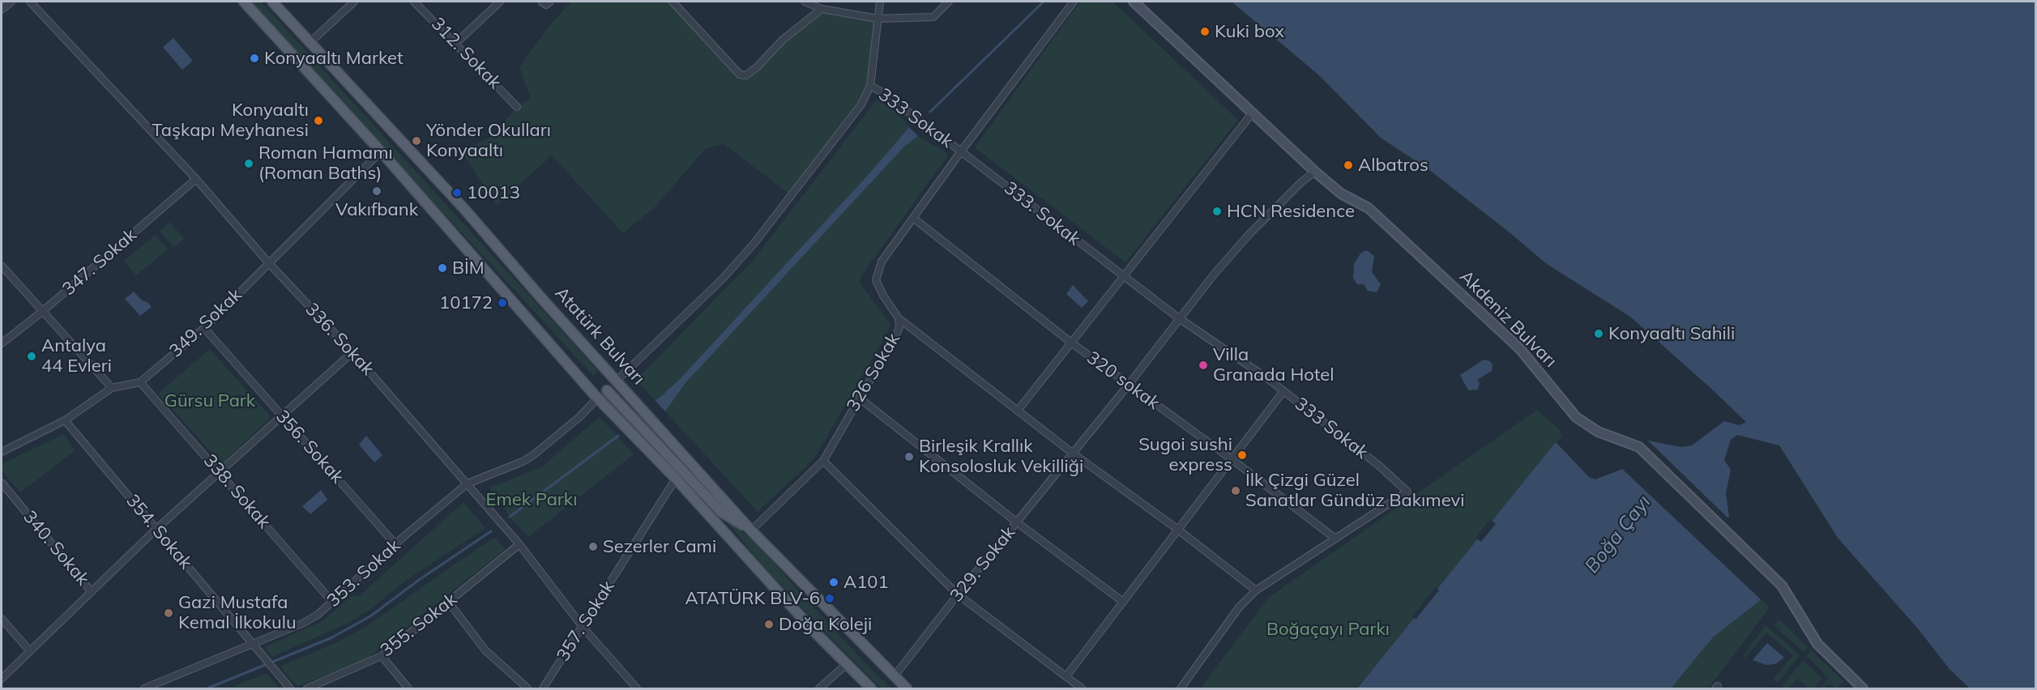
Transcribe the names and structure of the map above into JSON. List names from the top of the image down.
{
  "streets": {
    "main road": ["Akdeniz Bulvarı", "Atatürk Bulvarı"],
    "street": [
      "312. Sokak",
      "333 Sokak",
      "333. Sokak",
      "347. Sokak",
      "349. Sokak",
      "336. Sokak",
      "326 Sokak",
      "320 sokak",
      "356. Sokak",
      "338. Sokak",
      "354. Sokak",
      "340. Sokak",
      "329. Sokak",
      "353. Sokak",
      "357. Sokak",
      "355. Sokak"
    ]
  },
  "crossings": [
    ["333 Sokak", "333. Sokak"],
    ["333 Sokak", "326 Sokak"],
    ["333 Sokak", "320 sokak"],
    ["333 Sokak", "329. Sokak"],
    ["333. Sokak", "326 Sokak"],
    ["347. Sokak", "336. Sokak"],
    ["Akdeniz Bulvarı", "329. Sokak"],
    ["349. Sokak", "336. Sokak"],
    ["349. Sokak", "356. Sokak"],
    ["349. Sokak", "338. Sokak"],
    ["349. Sokak", "354. Sokak"],
    ["Atatürk Bulvarı", "326 Sokak"],
    ["Atatürk Bulvarı", "329. Sokak"],
    ["336. Sokak", "353. Sokak"],
    ["336. Sokak", "357. Sokak"],
    ["336. Sokak", "355. Sokak"],
    ["326 Sokak", "320 sokak"],
    ["320 sokak", "329. Sokak"],
    ["356. Sokak", "353. Sokak"],
    ["338. Sokak", "353. Sokak"],
    ["354. Sokak", "353. Sokak"]
  ],
  "water": ["Boğa Çayı"],
  "parks": ["Gürsu Park", "Emek Parkı", "Boğaçayı Parkı"],
  "places": [
    "Kuki box",
    "Konyaaltı Market",
    "Konyaaltı Taşkapı Meyhanesi",
    "Yönder Okulları Konyaaltı",
    "Roman Hamamı (Roman Baths)",
    "Albatros",
    "Vakıfbank",
    "10013",
    "HCN Residence",
    "BİM",
    "10172",
    "Konyaaltı Sahili",
    "Antalya 44 Evleri",
    "Villa Granada Hotel",
    "Sugoi sushi express",
    "Birleşik Krallık Konsolosluk Vekilliği",
    "İlk Çizgi Güzel Sanatlar Gündüz Bakımevi",
    "Sezerler Cami",
    "A101",
    "ATATÜRK BLV-6",
    "Gazi Mustafa Kemal İlkokulu",
    "Doğa Koleji"
  ]
}
